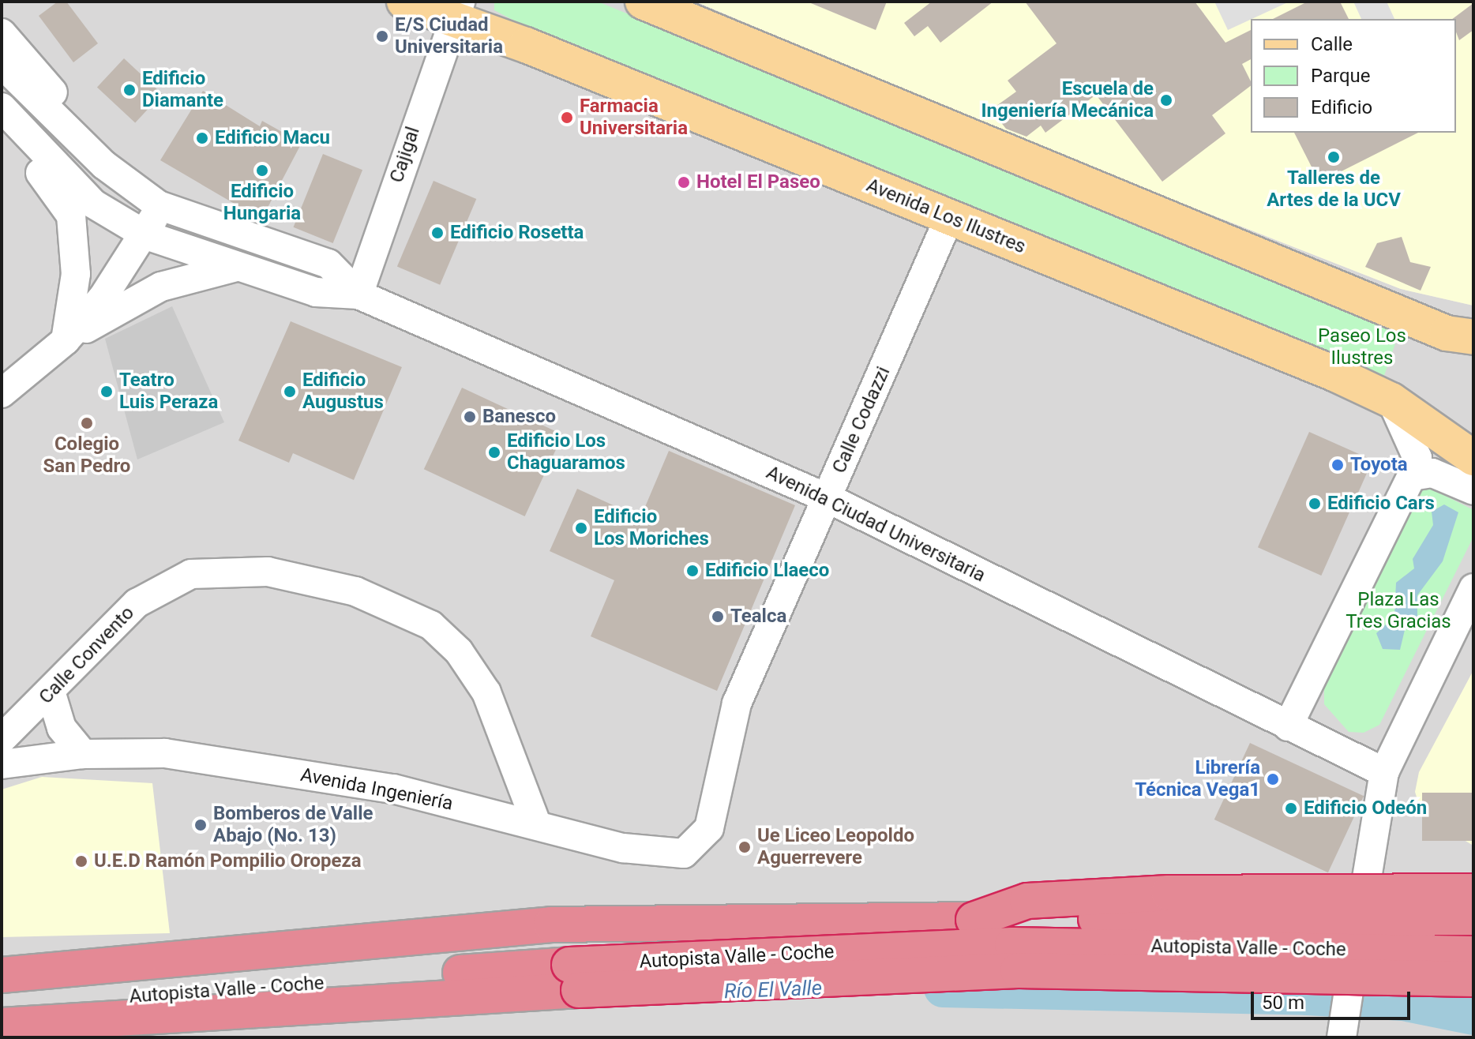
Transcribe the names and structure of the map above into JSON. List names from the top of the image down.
{
  "streets": {
    "highway": ["Autopista Valle - Coche"],
    "main road": ["Avenida Los Ilustres"],
    "street": [
      "Cajigal",
      "Calle Codazzi",
      "Avenida Ciudad Universitaria",
      "Calle Convento",
      "Avenida Ingeniería"
    ]
  },
  "crossings": [
    ["Cajigal", "Avenida Los Ilustres"],
    ["Cajigal", "Avenida Ciudad Universitaria"],
    ["Avenida Los Ilustres", "Calle Codazzi"],
    ["Calle Codazzi", "Avenida Ciudad Universitaria"],
    ["Calle Codazzi", "Avenida Ingeniería"],
    ["Calle Convento", "Avenida Ingeniería"]
  ],
  "water": ["Río El Valle"],
  "parks": ["Paseo Los Ilustres", "Plaza Las Tres Gracias"],
  "places": [
    "E/S Ciudad Universitaria",
    "Edificio Diamante",
    "Escuela de Ingeniería Mecánica",
    "Farmacia Universitaria",
    "Edificio Macu",
    "Talleres de Artes de la UCV",
    "Edificio Hungaria",
    "Hotel El Paseo",
    "Edificio Rosetta",
    "Teatro Luis Peraza",
    "Edificio Augustus",
    "Banesco",
    "Colegio San Pedro",
    "Edificio Los Chaguaramos",
    "Toyota",
    "Edificio Cars",
    "Edificio Los Moriches",
    "Edificio Llaeco",
    "Tealca",
    "Librería Técnica Vega1",
    "Edificio Odeón",
    "Bomberos de Valle Abajo (No. 13)",
    "Ue Liceo Leopoldo Aguerrevere",
    "U.E.D Ramón Pompilio Oropeza"
  ],
  "legend": ["Calle", "Parque", "Edificio"],
  "scale_bar": "50 m"
}
